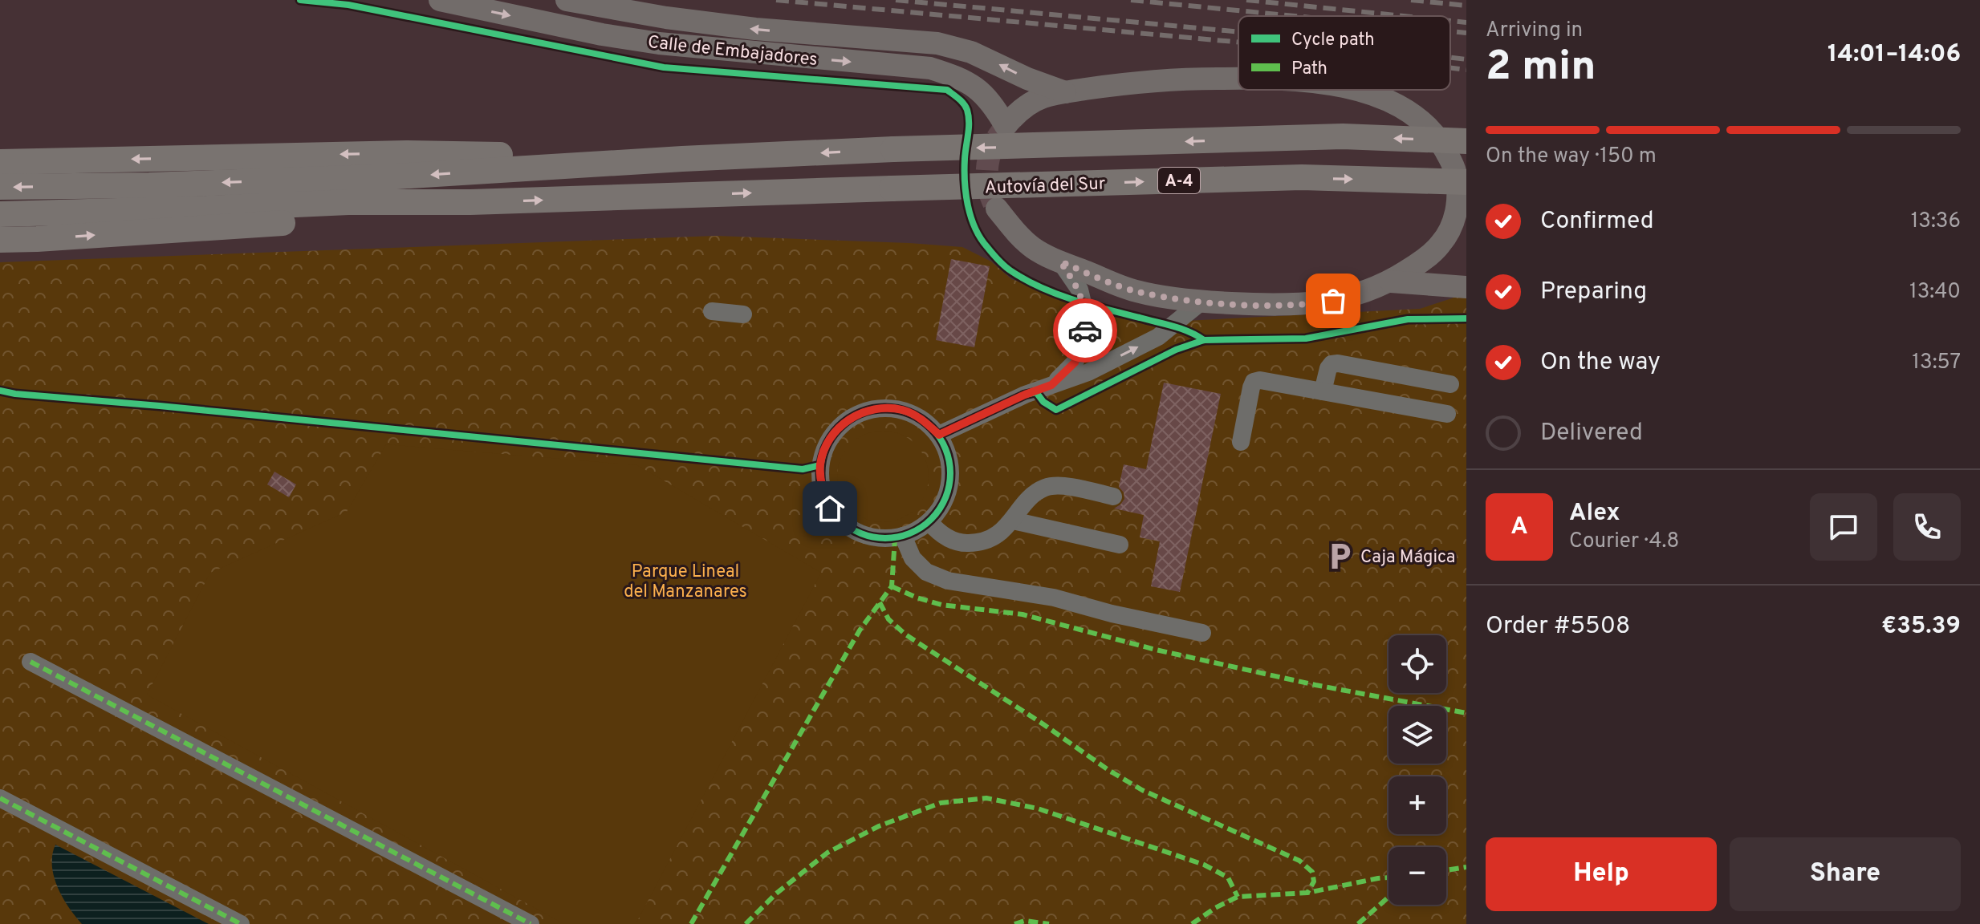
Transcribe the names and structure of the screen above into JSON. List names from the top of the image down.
{
  "streets": {
    "highway": ["A-4", "Autovía del Sur"],
    "main road": ["Calle de Embajadores"]
  },
  "parks": ["Parque Lineal del Manzanares"],
  "places": {
    "parking": ["Caja Mágica"]
  },
  "legend": ["Cycle path", "Path"],
  "page": {
    "heading": ["2 min", "Arriving in", "14:01–14:06"],
    "panel": [
      "Alex",
      "Courier · 4.8",
      "Order #5508",
      "€35.39"
    ],
    "bar": "On the way · 150 m",
    "list": [
      ["Confirmed", "13:36"],
      ["Preparing", "13:40"],
      ["On the way", "13:57"],
      "Delivered"
    ],
    "round": "A",
    "map_buttons": ["+", "−"],
    "buttons": ["Help", "Share"]
  }
}
